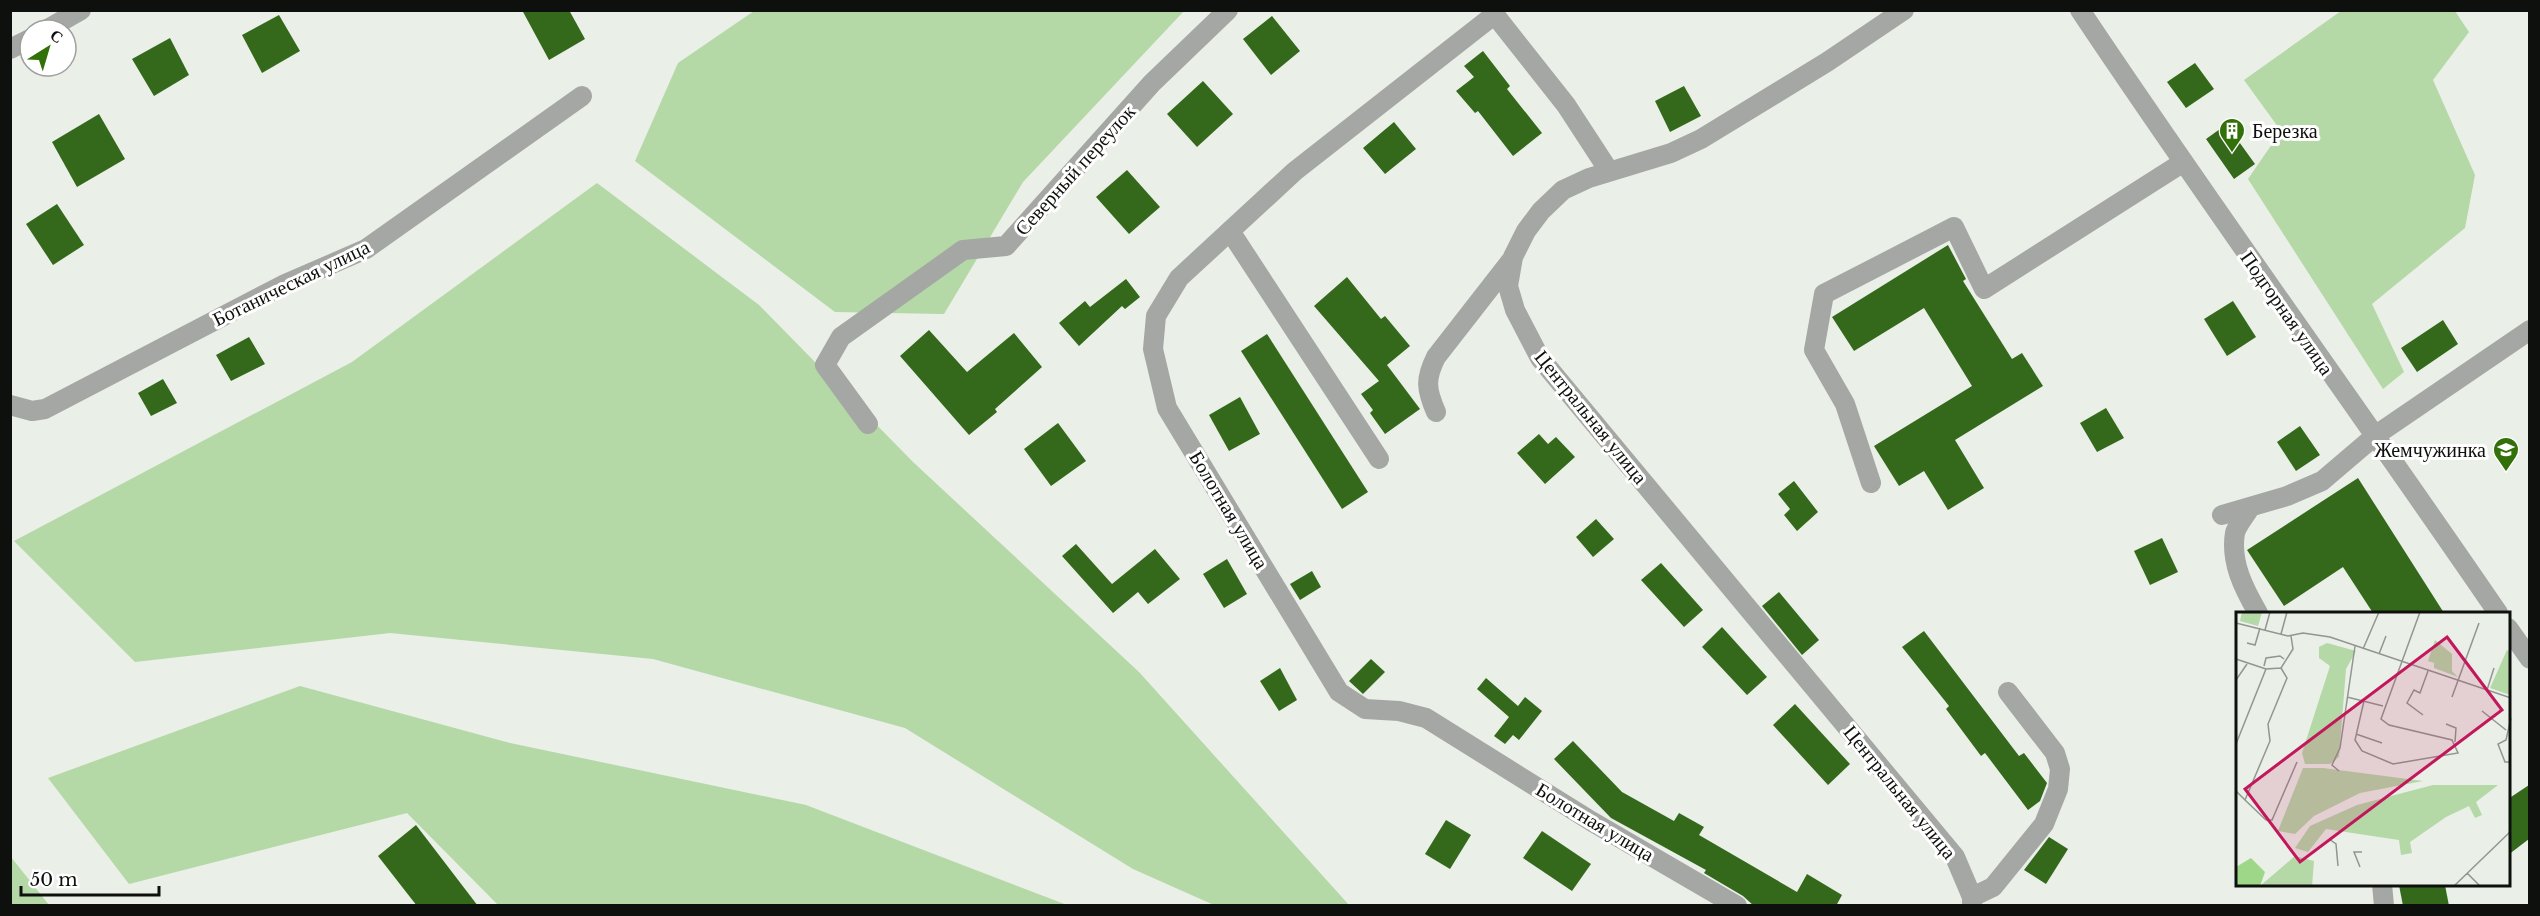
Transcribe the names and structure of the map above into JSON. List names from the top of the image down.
{
  "streets": {
    "street": [
      "Северный переулок",
      "Ботаническая улица",
      "Подгорная улица",
      "Центральная улица",
      "Болотная улица"
    ]
  },
  "places": {
    "building": ["Березка"],
    "school or university": ["Жемчужинка"]
  },
  "scale_bar": "50 m",
  "north": "top right"
}
